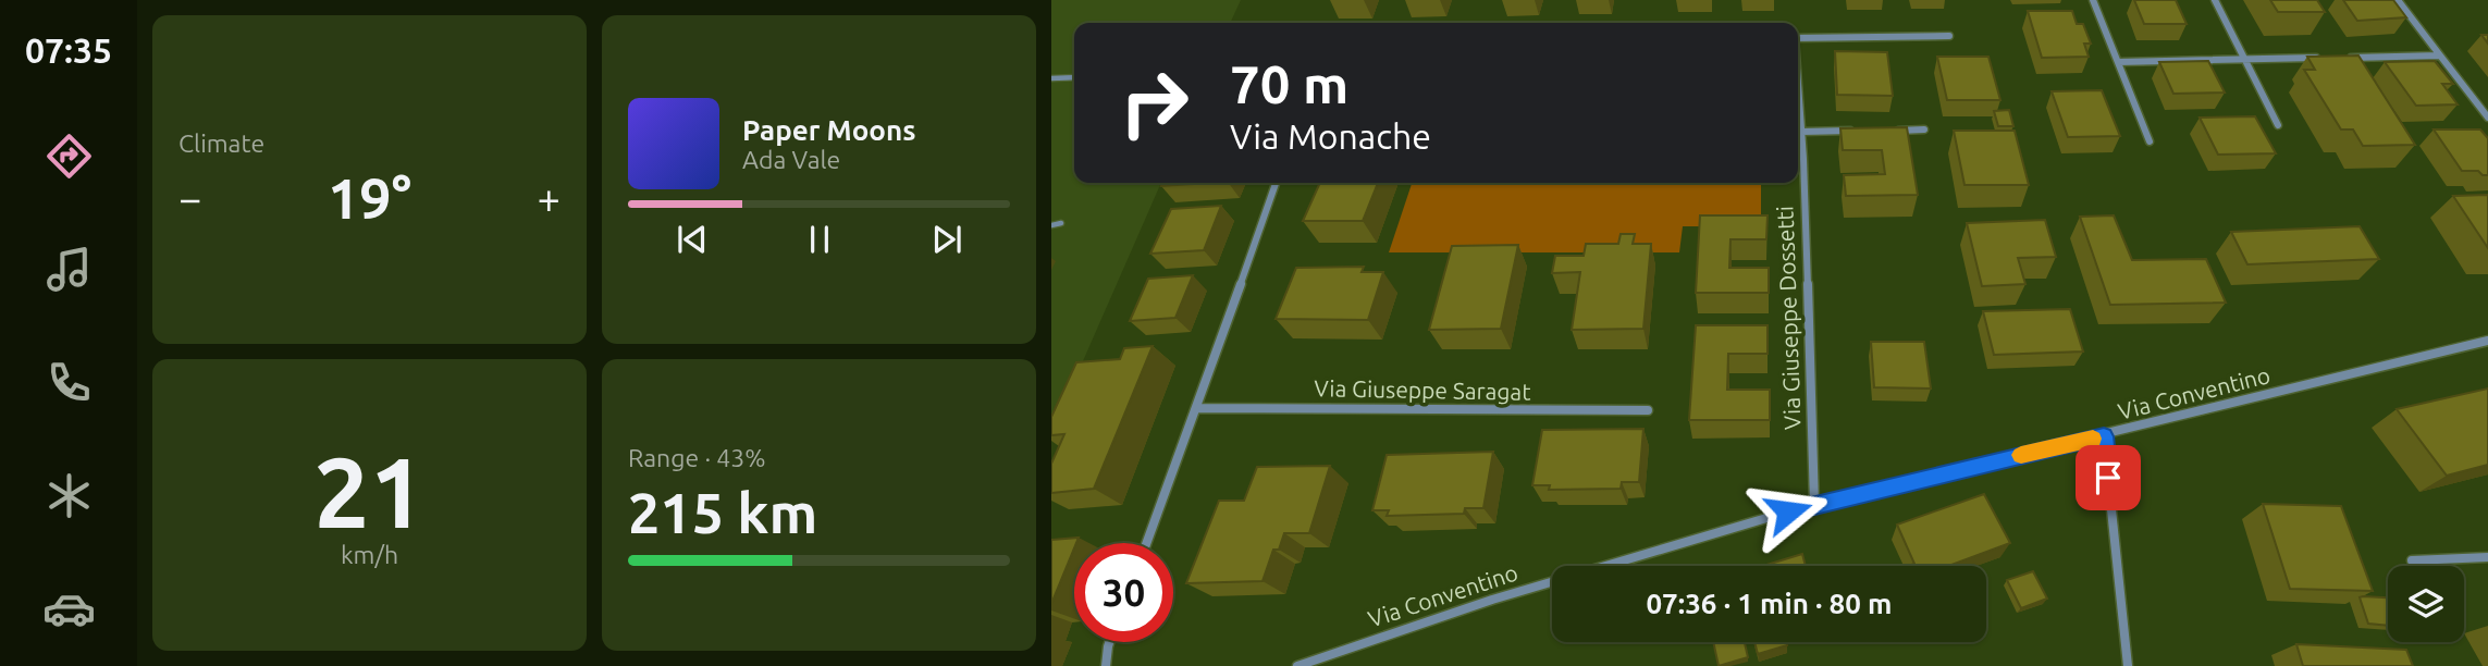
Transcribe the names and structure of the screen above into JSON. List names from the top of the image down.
{
  "streets": {
    "street": ["Via Giuseppe Dossetti", "Via Giuseppe Saragat", "Via Conventino"]
  },
  "crossings": [
    ["Via Giuseppe Dossetti", "Via Conventino"]
  ],
  "page": {
    "tabs": "07:35",
    "tile": [
      "Climate",
      ["21", "km/h"],
      ["Range · 43%", "215 km"]
    ],
    "turn": ["70 m", "Via Monache"],
    "song": ["Paper Moons", "Ada Vale"],
    "heat": ["−", "19°", "+"],
    "limit": "30",
    "trip": "07:36 · 1 min · 80 m"
  }
}
